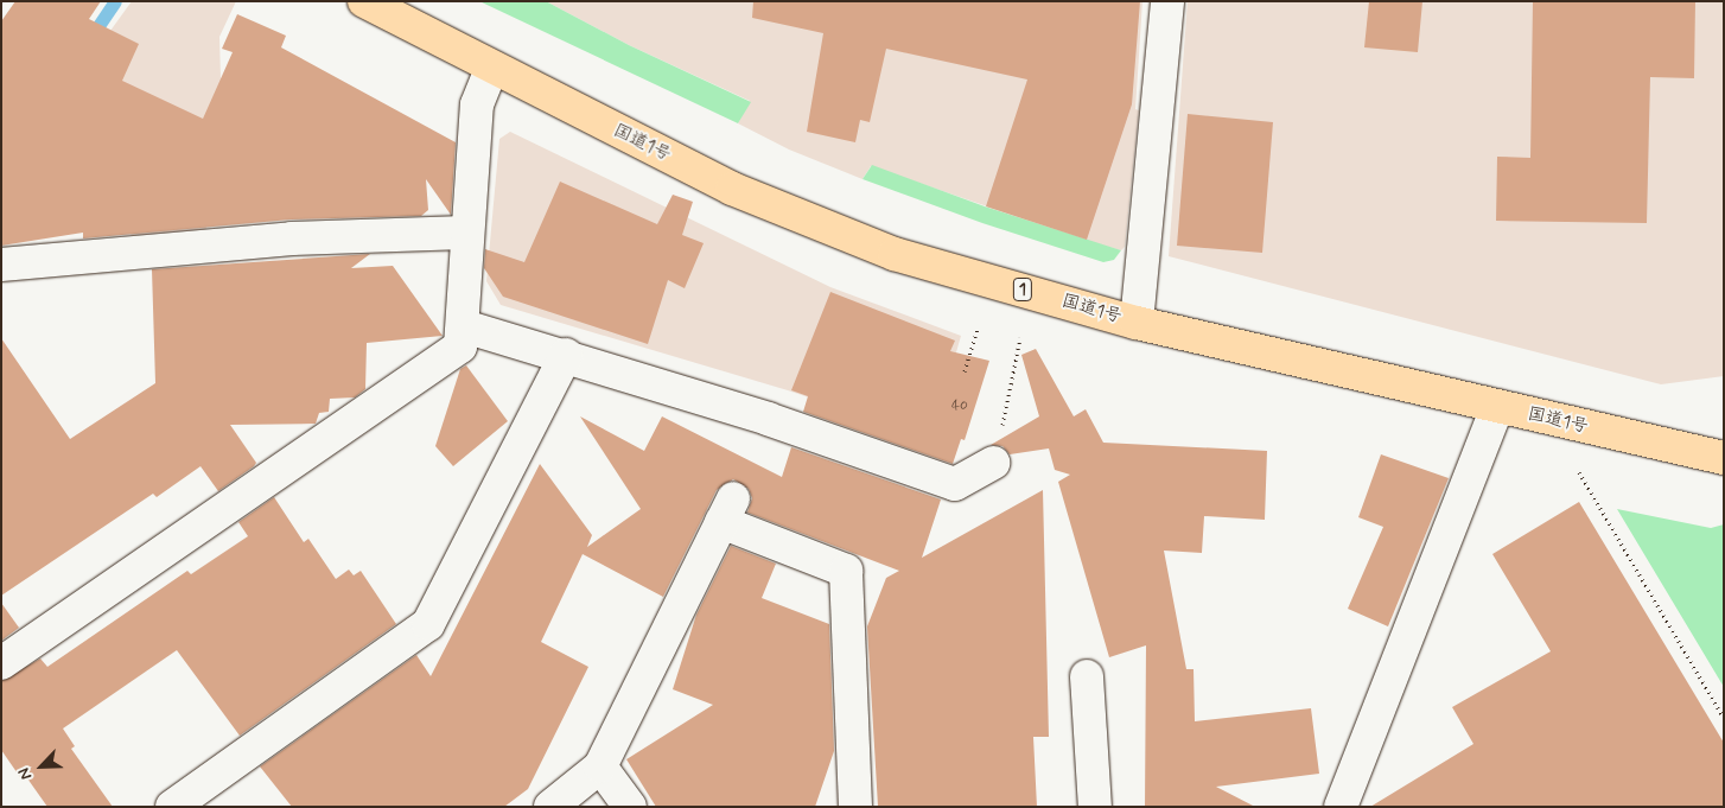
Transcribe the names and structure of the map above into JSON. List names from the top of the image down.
{
  "streets": {
    "highway": ["国道1号", "1"]
  },
  "house_numbers": ["40"],
  "north": "bottom left"
}
